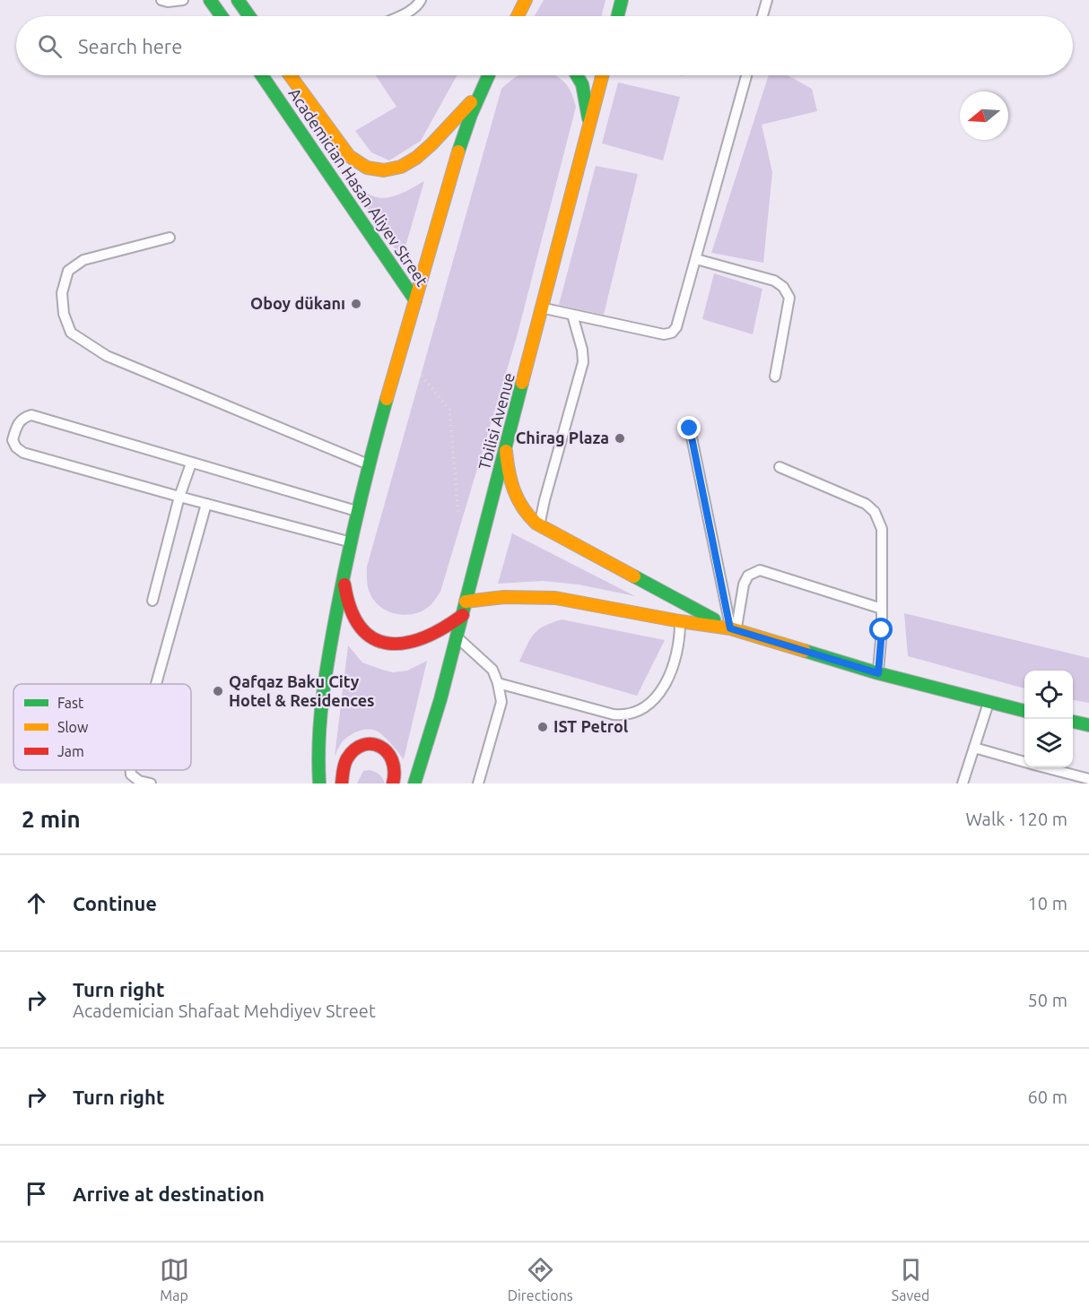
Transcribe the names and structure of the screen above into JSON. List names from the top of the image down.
{
  "streets": {
    "main road": ["Academician Hasan Aliyev Street", "Tbilisi Avenue"]
  },
  "places": [
    "Oboy dükanı",
    "Chirag Plaza",
    "Qafqaz Baku City Hotel & Residences",
    "IST Petrol"
  ],
  "legend": ["Fast", "Slow", "Jam"],
  "north": "left",
  "page": {
    "search": "Search here",
    "heading": ["2 min", "Walk · 120 m"],
    "list": [
      ["Continue", "10 m"],
      ["Turn right", "Academician Shafaat Mehdiyev Street", "50 m"],
      ["Turn right", "60 m"],
      "Arrive at destination"
    ],
    "nav": ["Map", "Directions", "Saved"]
  }
}
